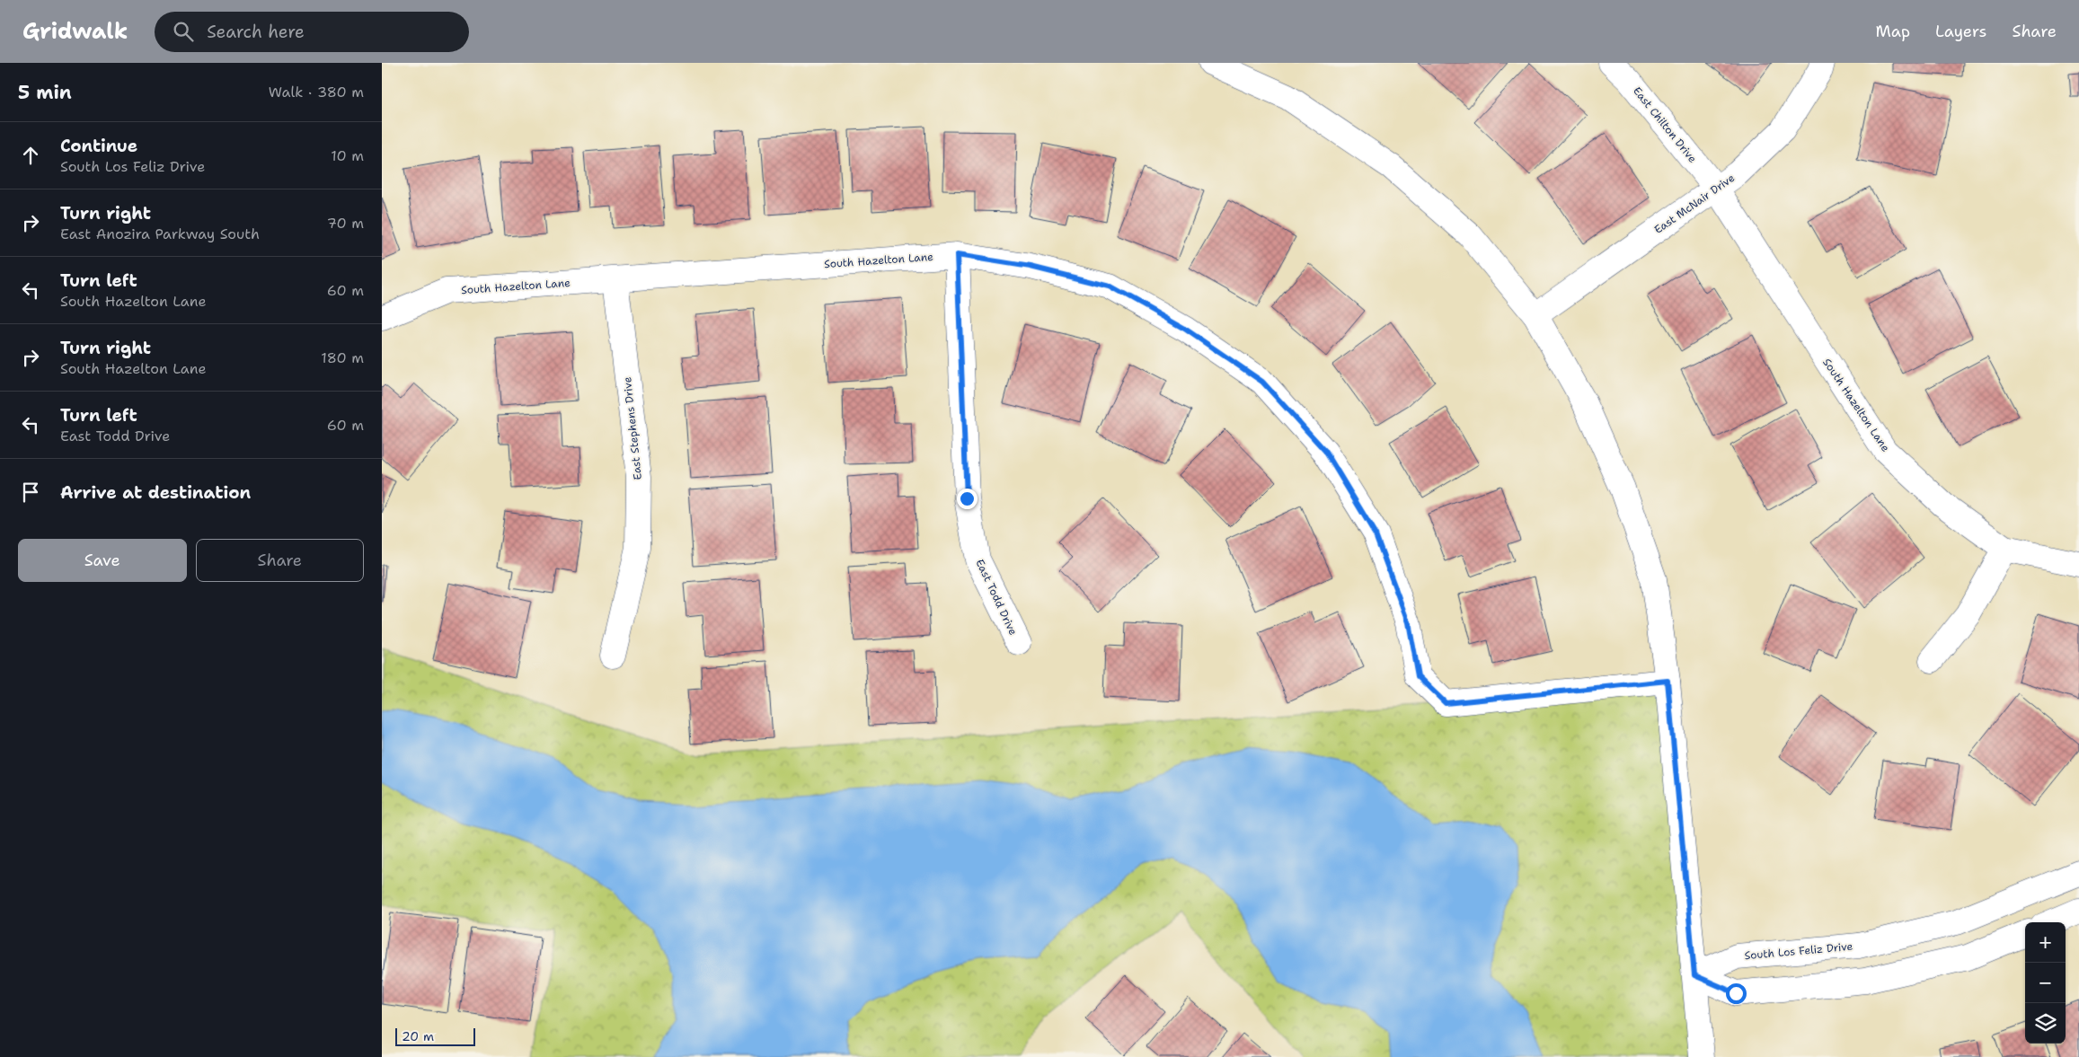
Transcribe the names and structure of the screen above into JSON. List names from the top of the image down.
{
  "streets": {
    "street": [
      "East Chilton Drive",
      "East McNair Drive",
      "South Hazelton Lane",
      "East Stephens Drive",
      "East Todd Drive",
      "South Los Feliz Drive"
    ]
  },
  "crossings": [
    ["East Chilton Drive", "East McNair Drive"],
    ["East Chilton Drive", "South Hazelton Lane"],
    ["East McNair Drive", "South Hazelton Lane"],
    ["South Hazelton Lane", "East Stephens Drive"],
    ["South Hazelton Lane", "East Todd Drive"]
  ],
  "scale_bar": "20 m",
  "page": {
    "header": "Gridwalk",
    "search": "Search here",
    "nav": ["Map", "Layers", "Share"],
    "heading": ["5 min", "Walk · 380 m"],
    "list": [
      ["Continue", "South Los Feliz Drive", "10 m"],
      ["Turn right", "East Anozira Parkway South", "70 m"],
      ["Turn left", "South Hazelton Lane", "60 m"],
      ["Turn right", "South Hazelton Lane", "180 m"],
      ["Turn left", "East Todd Drive", "60 m"],
      "Arrive at destination"
    ],
    "buttons": ["Save", "Share"],
    "map_buttons": ["+", "−"],
    "scale": "20 m"
  }
}
